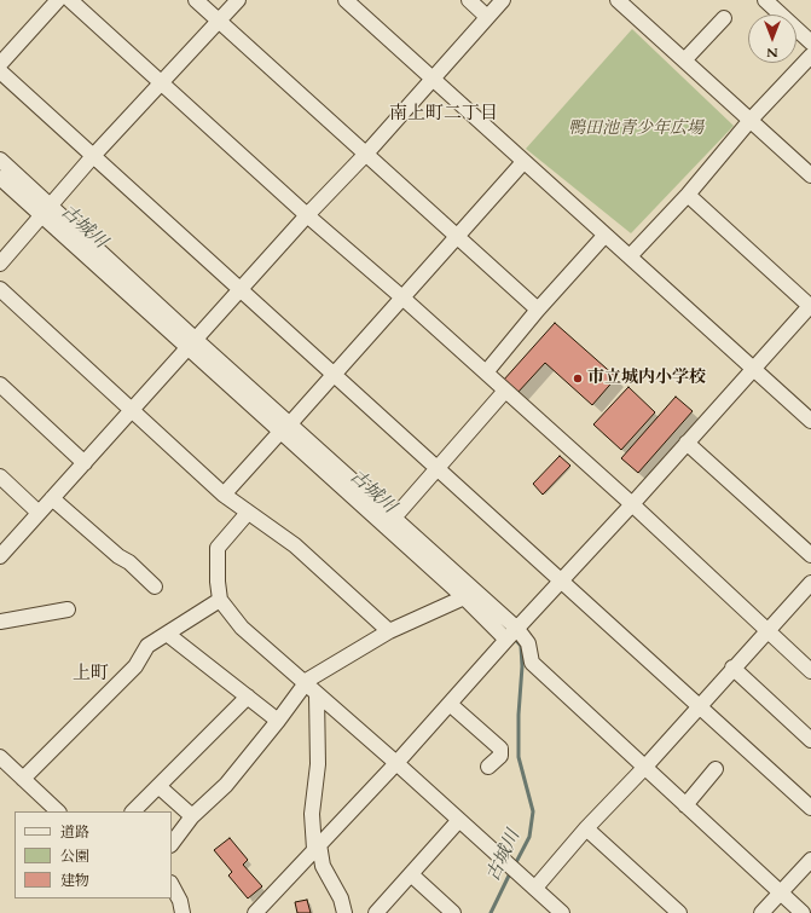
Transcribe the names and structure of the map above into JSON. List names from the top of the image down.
{
  "districts": ["南上町二丁目", "上町"],
  "water": ["古城川"],
  "parks": ["鴨田池青少年広場"],
  "places": ["市立城内小学校"],
  "legend": ["道路", "公園", "建物"],
  "north": "bottom"
}
